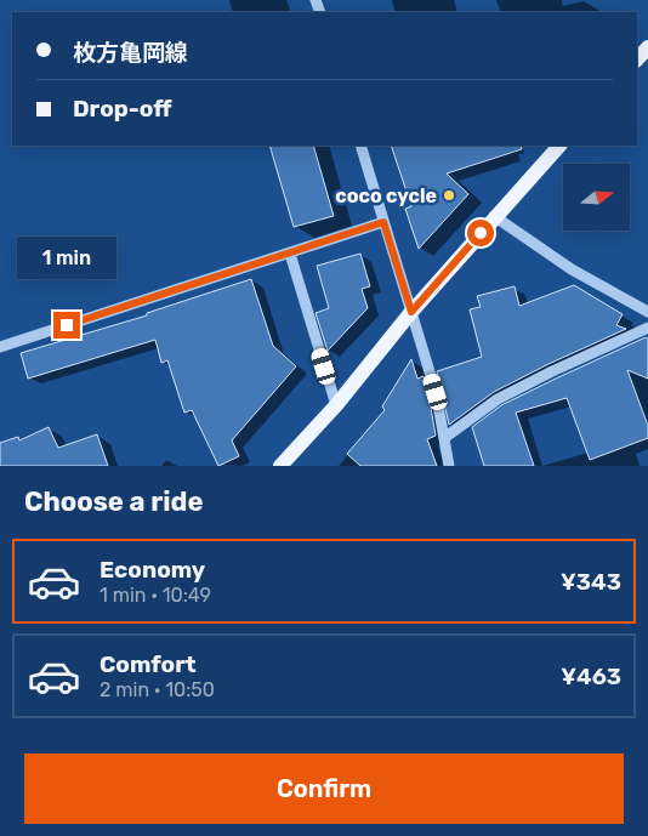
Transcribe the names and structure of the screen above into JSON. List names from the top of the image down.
{
  "places": ["coco cycle"],
  "north": "right",
  "page": {
    "banner": ["枚方亀岡線", "Drop-off"],
    "bubble": "1 min",
    "heading": "Choose a ride",
    "list": [
      {
        "name": "Economy",
        "note": "1 min · 10:49",
        "value": "¥343"
      },
      {
        "name": "Comfort",
        "note": "2 min · 10:50",
        "value": "¥463"
      }
    ],
    "buttons": "Confirm"
  }
}
